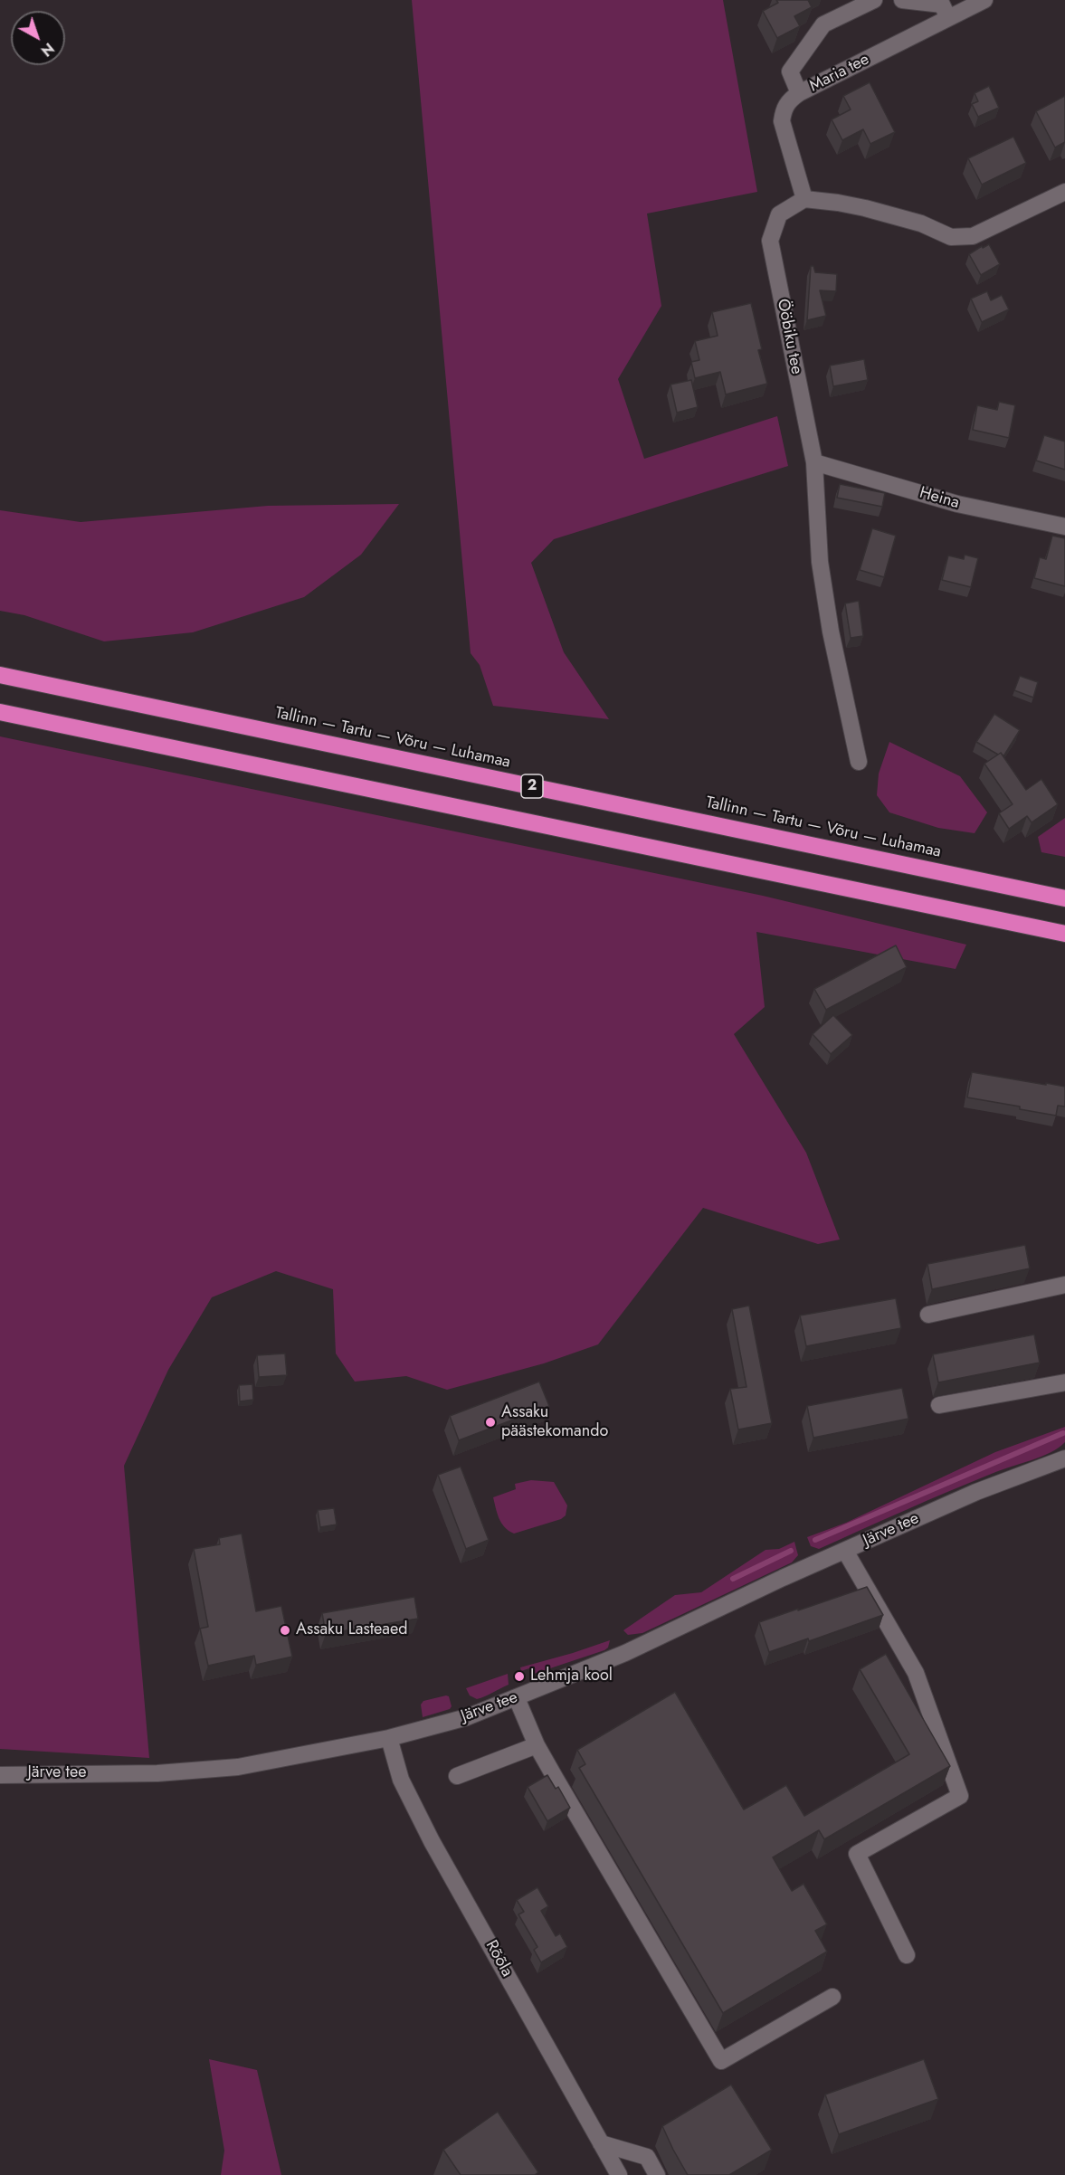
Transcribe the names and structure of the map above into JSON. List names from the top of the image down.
{
  "streets": {
    "highway": ["Tallinn — Tartu — Võru — Luhamaa", "2"],
    "street": [
      "Maria tee",
      "Ööbiku tee",
      "Heina",
      "Järve tee",
      "Rõõla"
    ]
  },
  "crossings": [
    ["Maria tee", "Ööbiku tee"],
    ["Ööbiku tee", "Heina"],
    ["Järve tee", "Rõõla"]
  ],
  "places": ["Assaku päästekomando", "Assaku Lasteaed", "Lehmja kool"],
  "north": "bottom right"
}
